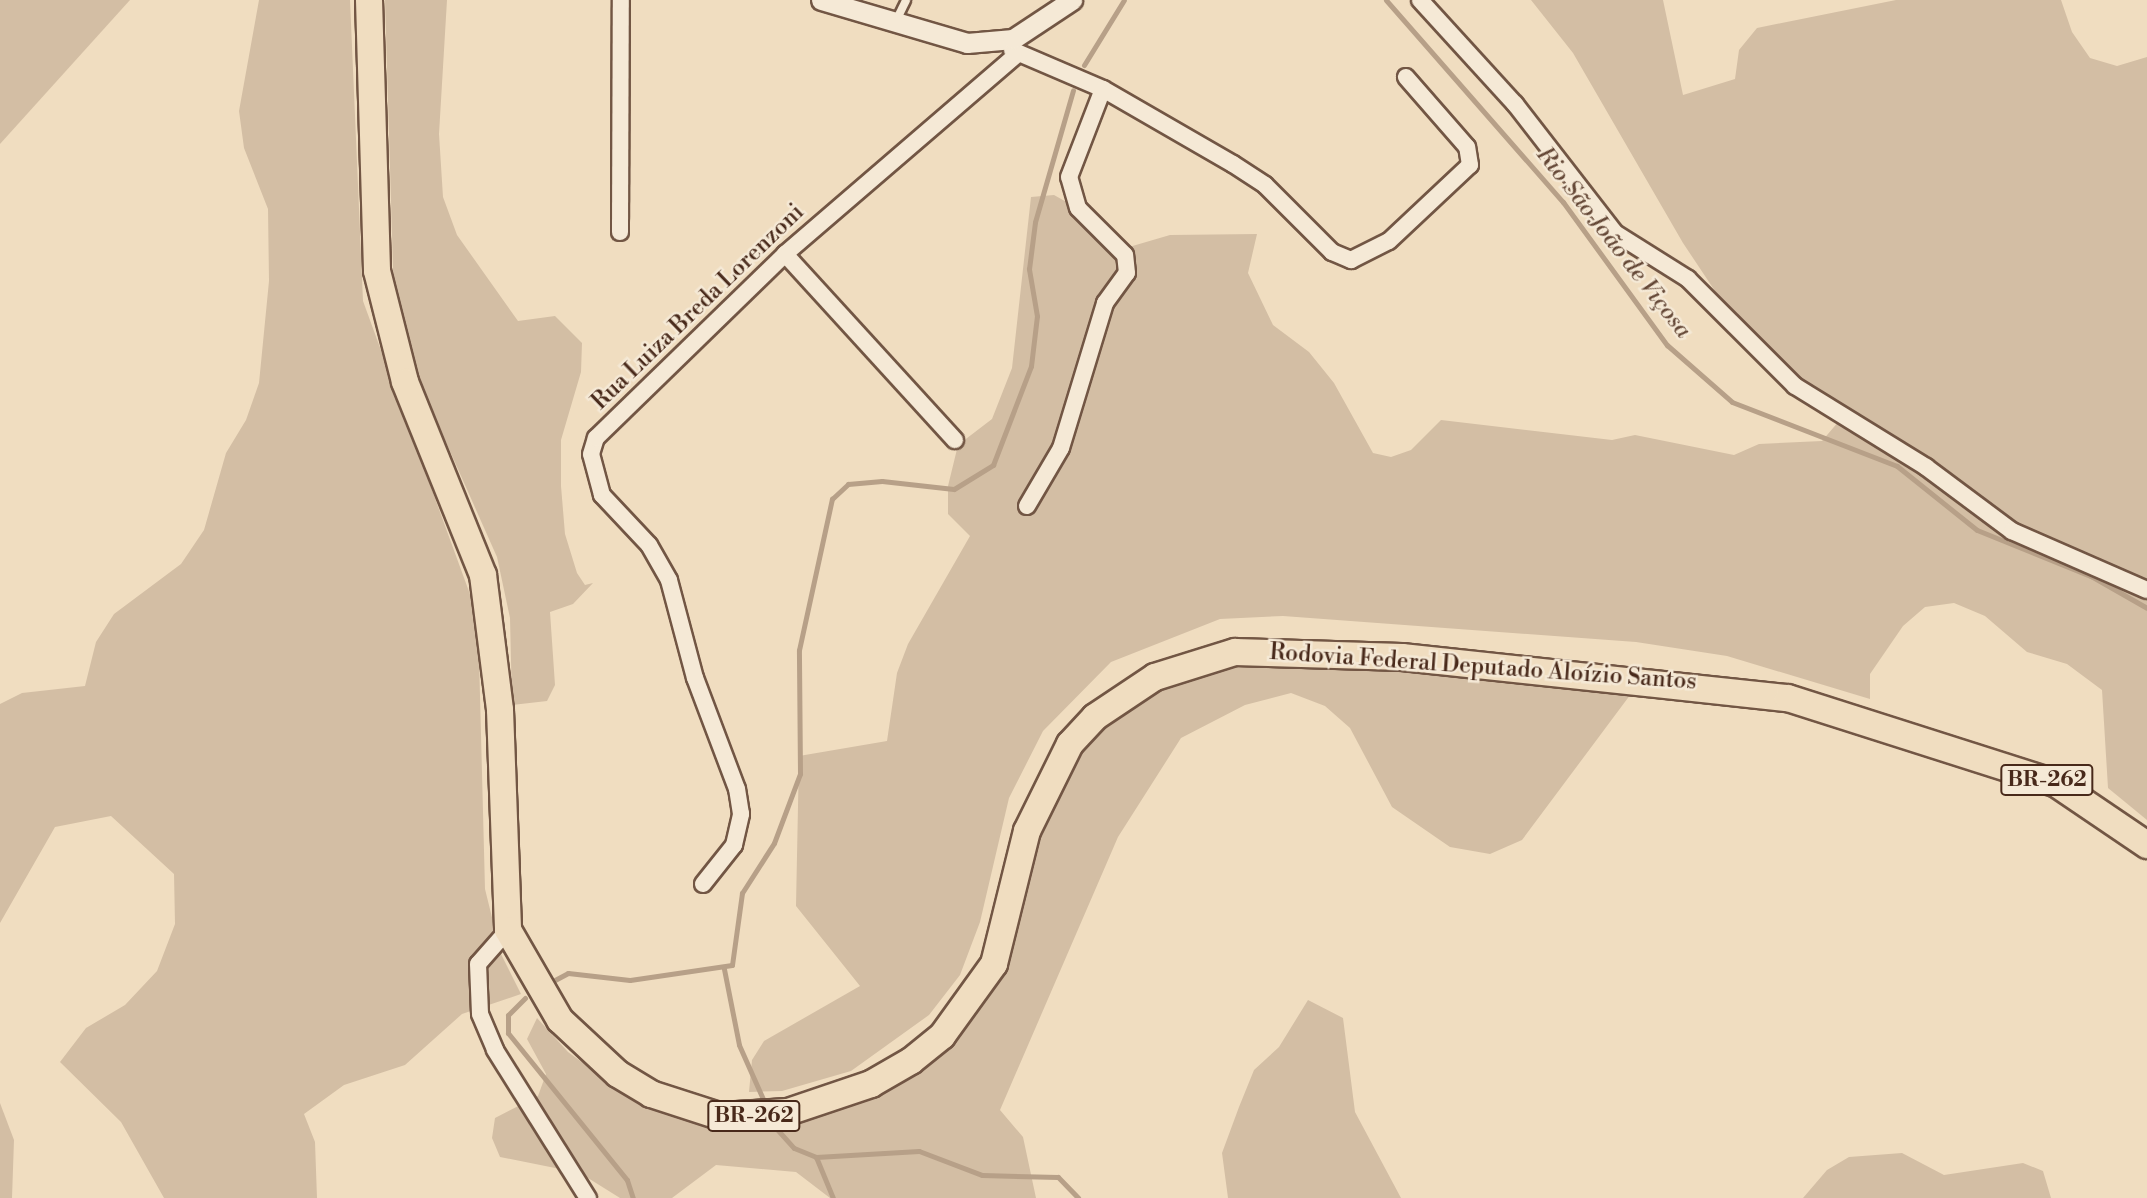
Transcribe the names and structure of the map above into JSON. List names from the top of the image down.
{
  "streets": {
    "highway": ["Rodovia Federal Deputado Aloízio Santos", "BR-262"],
    "street": ["Rua Luiza Breda Lorenzoni"]
  },
  "water": ["Rio São João de Viçosa"]
}
